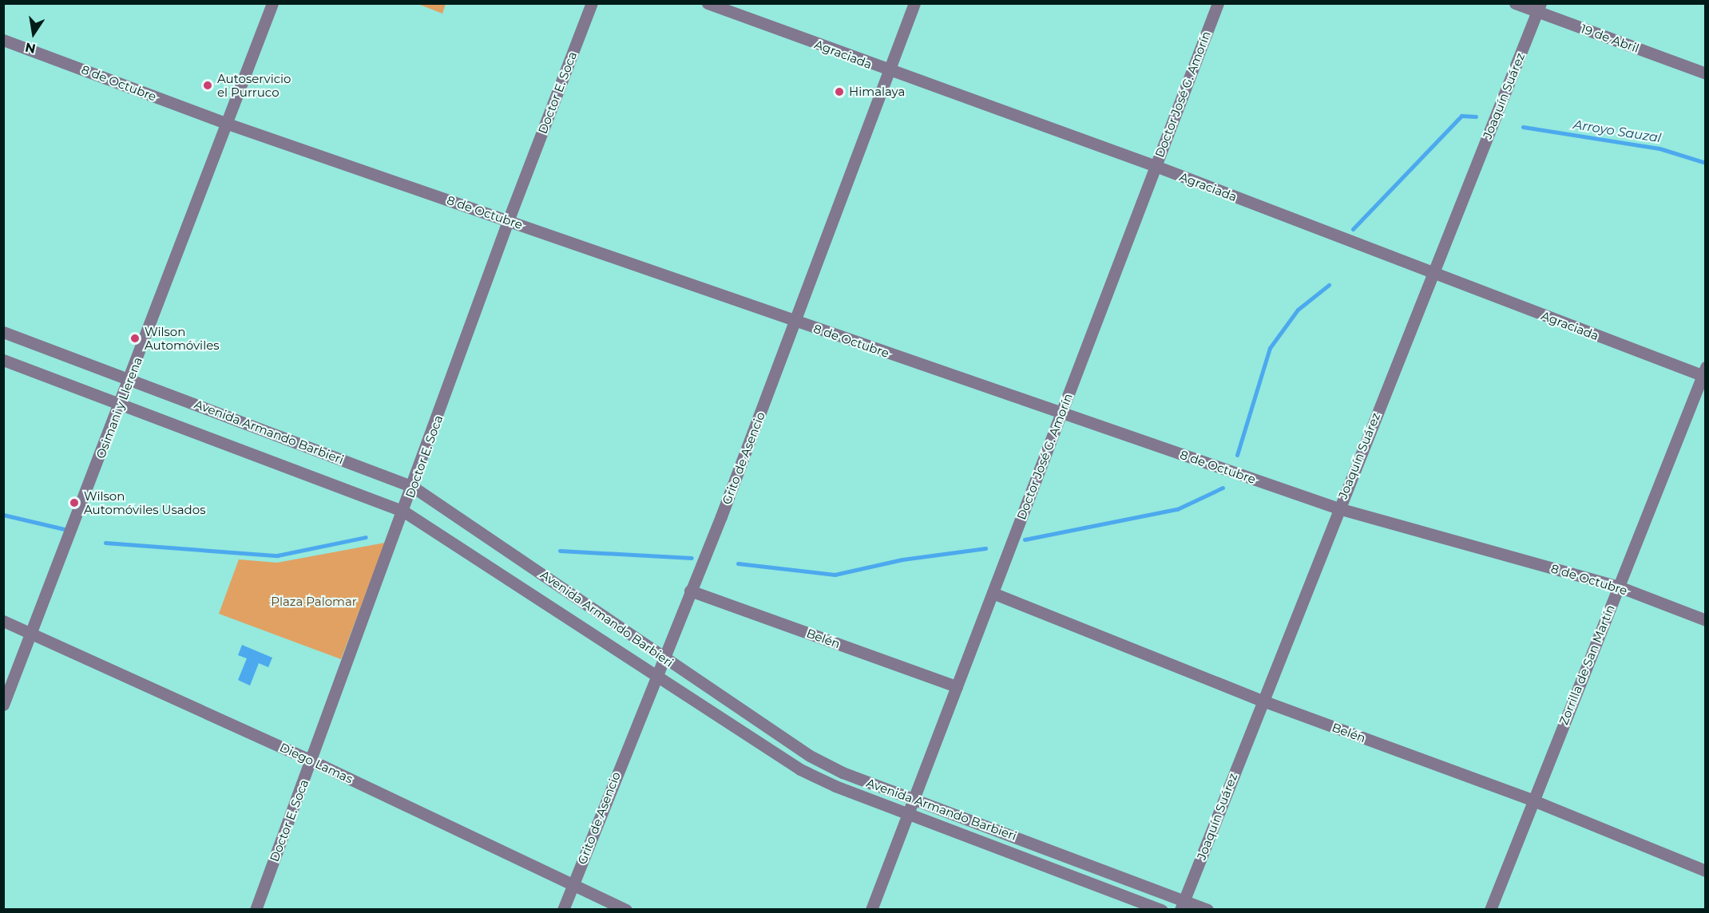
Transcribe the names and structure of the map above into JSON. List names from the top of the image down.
{
  "streets": {
    "street": [
      "19 de Abril",
      "Agraciada",
      "8 de Octubre",
      "Doctor E. Soca",
      "Doctor José G. Amorín",
      "Joaquín Suárez",
      "Osimani y Llerena",
      "Avenida Armando Barbieri",
      "Grito de Asencio",
      "Belén",
      "Zorrilla de San Martín",
      "Diego Lamas"
    ]
  },
  "crossings": [
    ["19 de Abril", "Joaquín Suárez"],
    ["Agraciada", "Doctor José G. Amorín"],
    ["Agraciada", "Joaquín Suárez"],
    ["Agraciada", "Grito de Asencio"],
    ["Agraciada", "Zorrilla de San Martín"],
    ["8 de Octubre", "Doctor E. Soca"],
    ["8 de Octubre", "Doctor José G. Amorín"],
    ["8 de Octubre", "Joaquín Suárez"],
    ["8 de Octubre", "Osimani y Llerena"],
    ["8 de Octubre", "Grito de Asencio"],
    ["8 de Octubre", "Zorrilla de San Martín"],
    ["Doctor E. Soca", "Avenida Armando Barbieri"],
    ["Doctor E. Soca", "Diego Lamas"],
    ["Doctor José G. Amorín", "Avenida Armando Barbieri"],
    ["Doctor José G. Amorín", "Belén"],
    ["Joaquín Suárez", "Avenida Armando Barbieri"],
    ["Joaquín Suárez", "Belén"],
    ["Osimani y Llerena", "Avenida Armando Barbieri"],
    ["Osimani y Llerena", "Diego Lamas"],
    ["Avenida Armando Barbieri", "Grito de Asencio"],
    ["Grito de Asencio", "Belén"],
    ["Grito de Asencio", "Diego Lamas"],
    ["Belén", "Zorrilla de San Martín"]
  ],
  "water": ["Arroyo Sauzal"],
  "parks": ["Plaza Palomar"],
  "places": [
    "Autoservicio el Purruco",
    "Himalaya",
    "Wilson Automóviles",
    "Wilson Automóviles Usados"
  ],
  "north": "bottom"
}
